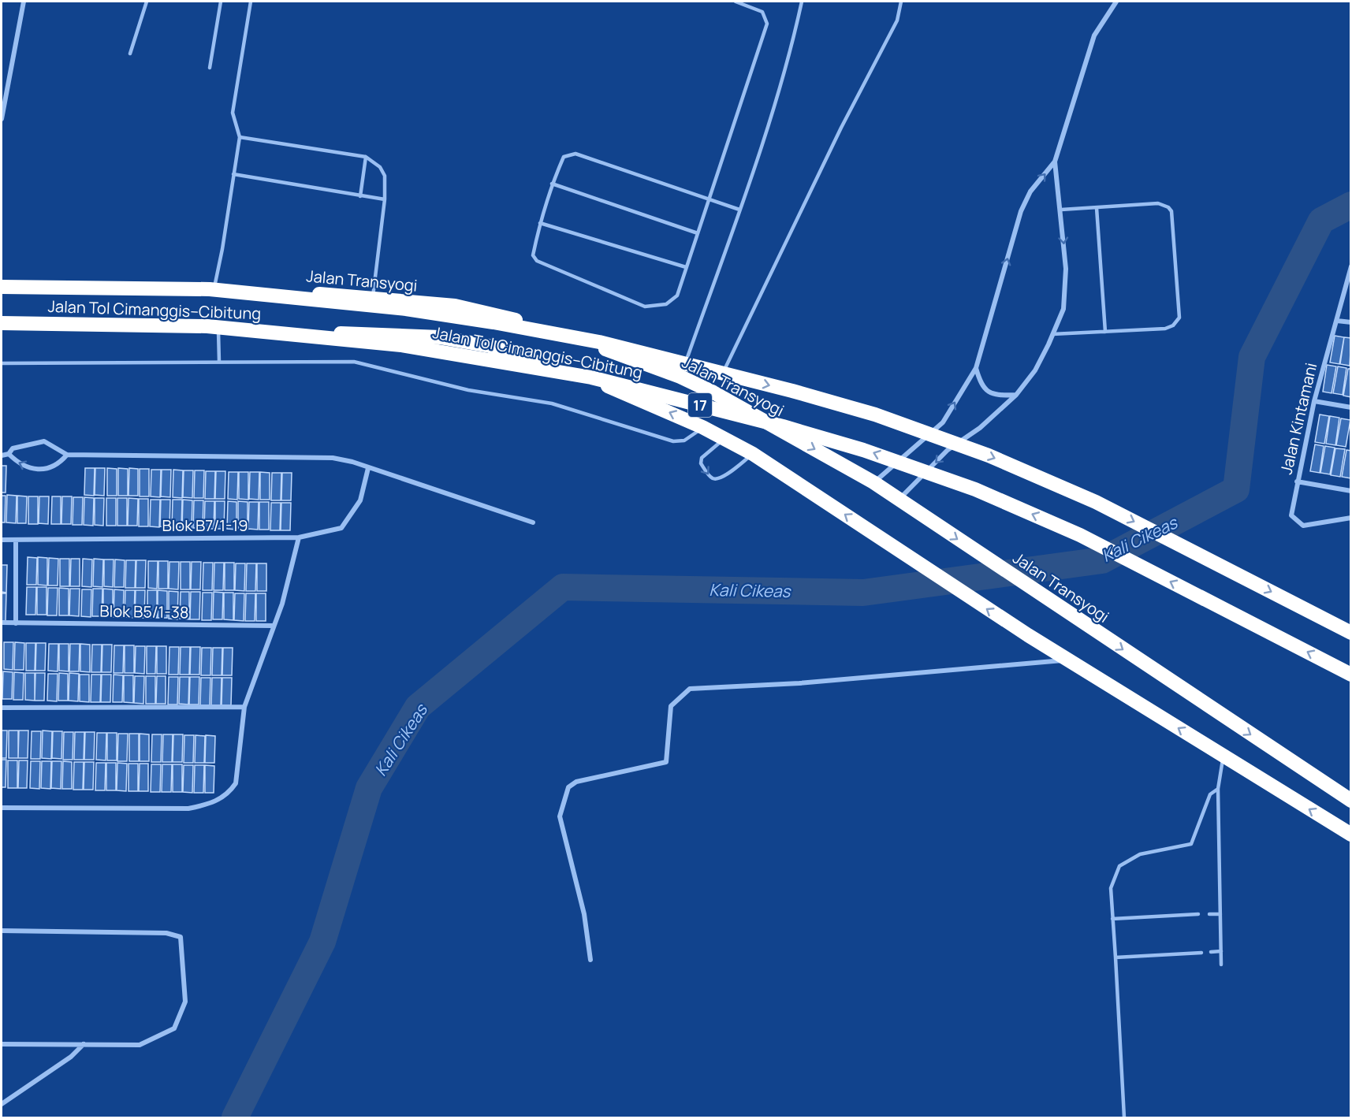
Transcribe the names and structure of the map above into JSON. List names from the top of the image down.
{
  "streets": {
    "highway": ["Jalan Transyogi", "Jalan Tol Cimanggis–Cibitung", "17"],
    "street": ["Jalan Kintamani", "Blok B7/1-19", "Blok B5/1-38"]
  },
  "crossings": [
    ["Jalan Transyogi", "Jalan Tol Cimanggis–Cibitung"]
  ],
  "water": ["Kali Cikeas"]
}
